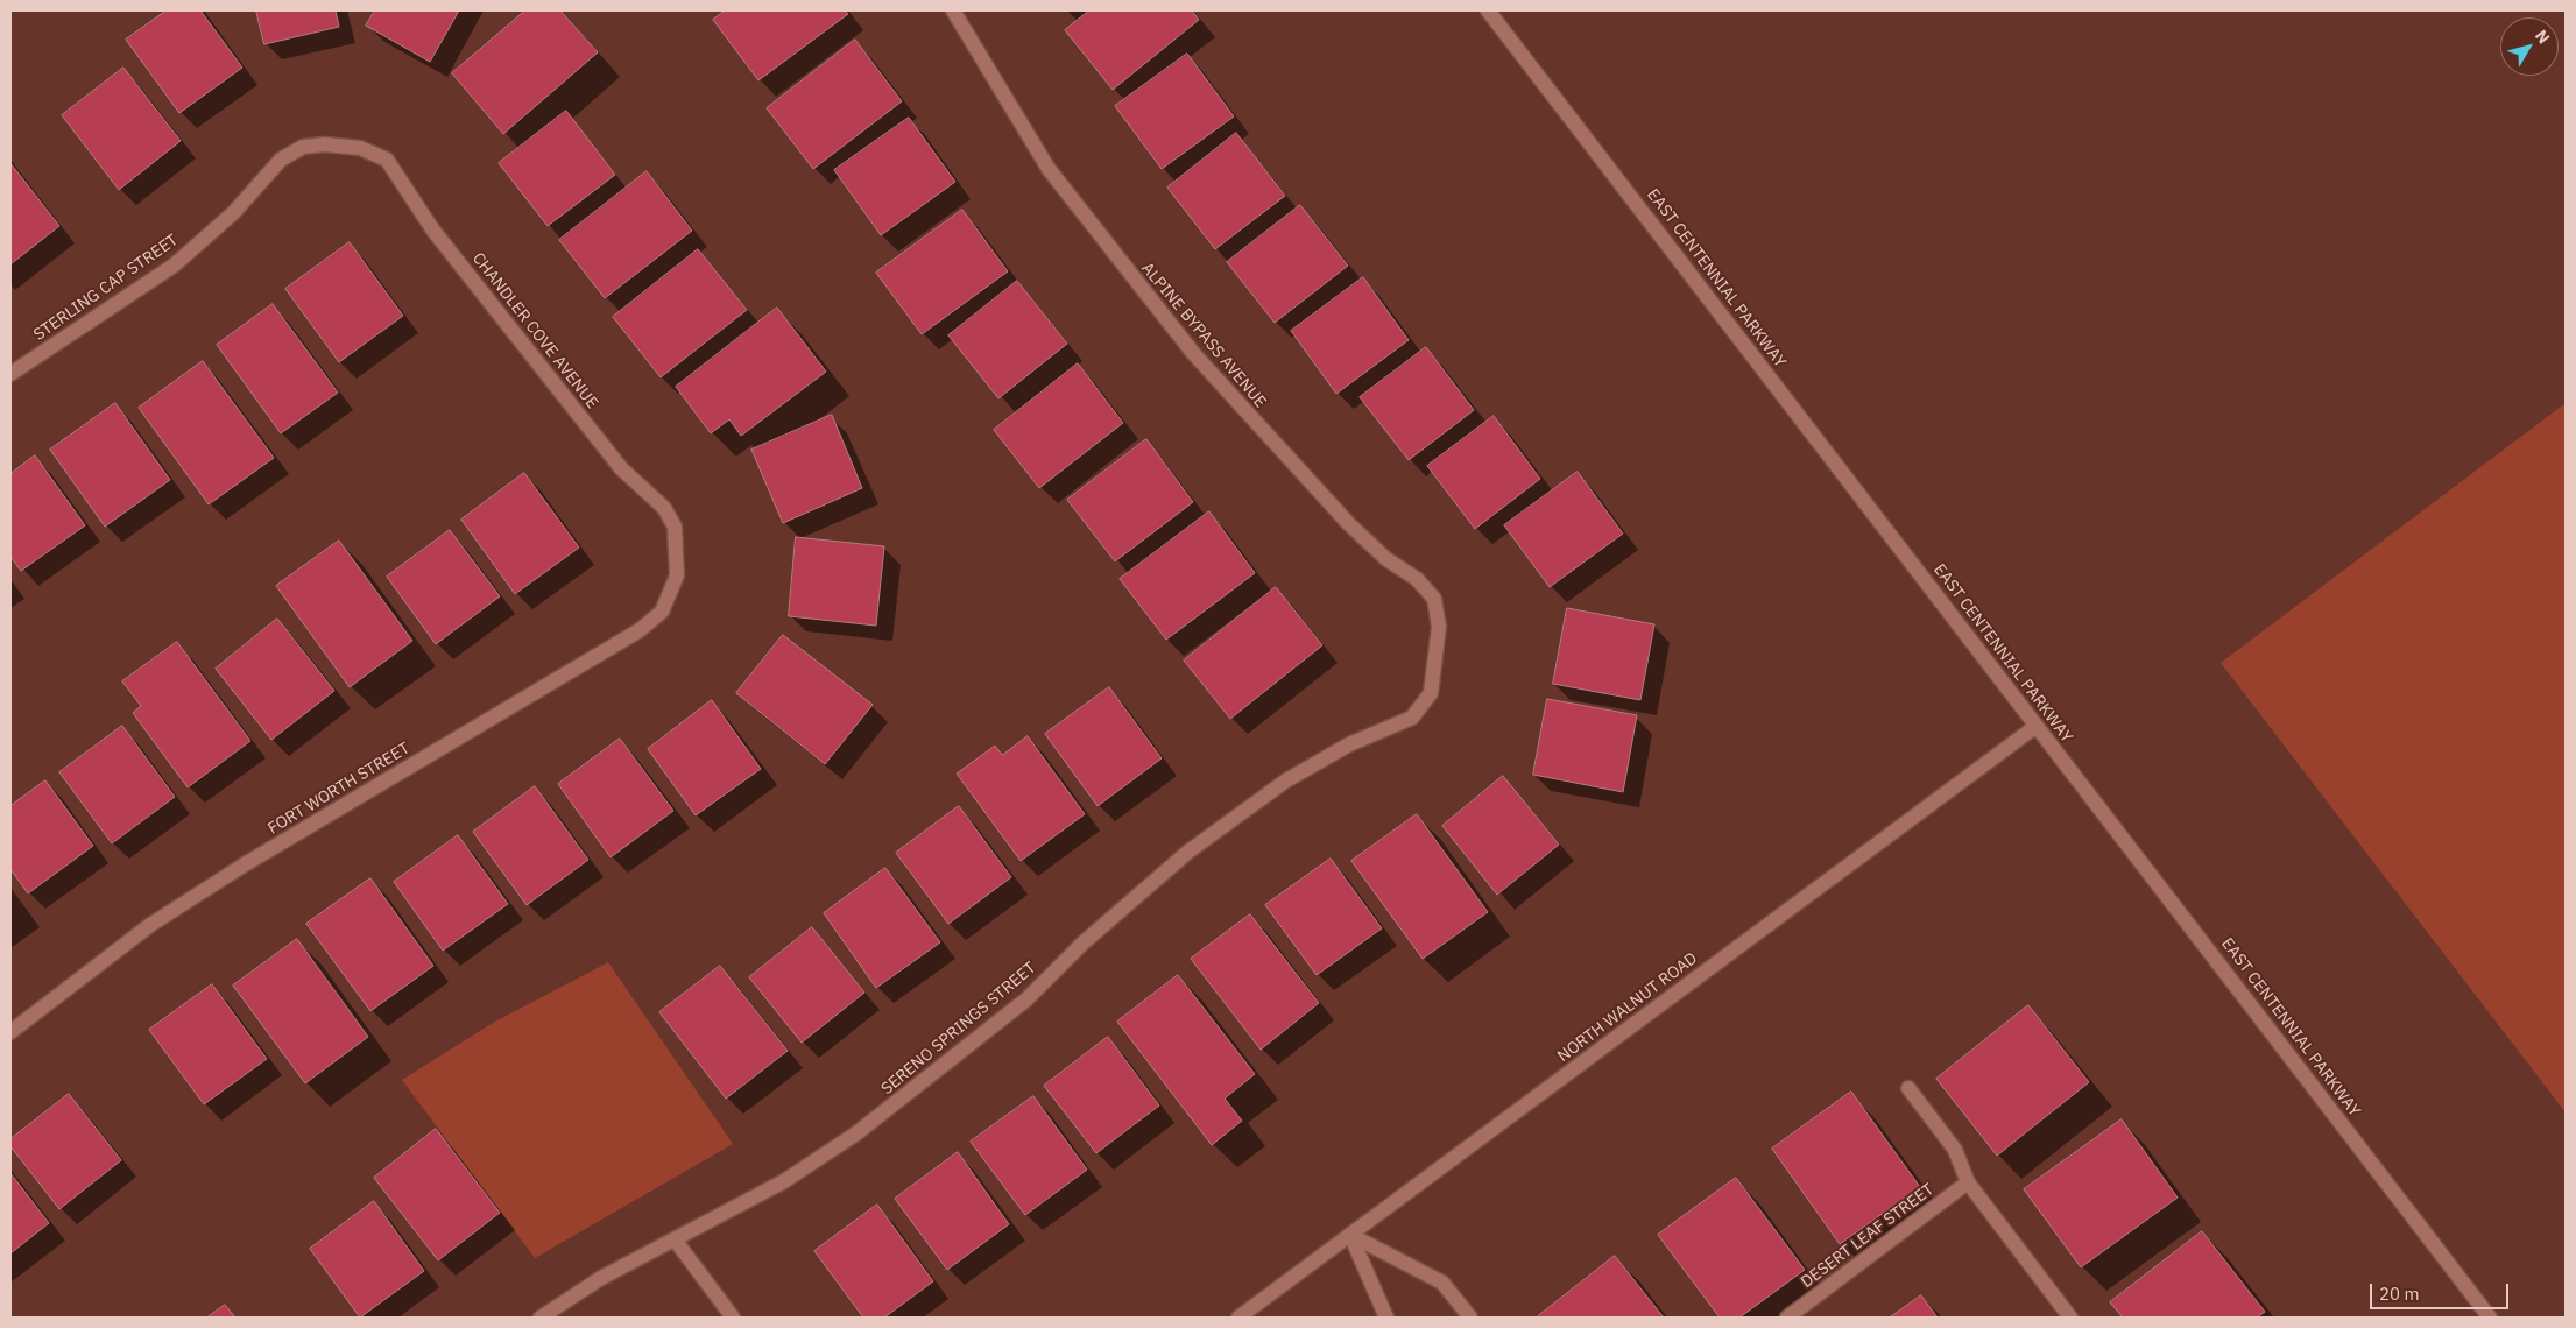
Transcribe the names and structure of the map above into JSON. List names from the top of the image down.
{
  "streets": {
    "street": [
      "EAST CENTENNIAL PARKWAY",
      "STERLING CAP STREET",
      "CHANDLER COVE AVENUE",
      "ALPINE BYPASS AVENUE",
      "FORT WORTH STREET",
      "NORTH WALNUT ROAD",
      "SERENO SPRINGS STREET",
      "DESERT LEAF STREET"
    ]
  },
  "crossings": [
    ["EAST CENTENNIAL PARKWAY", "NORTH WALNUT ROAD"],
    ["STERLING CAP STREET", "CHANDLER COVE AVENUE"],
    ["CHANDLER COVE AVENUE", "FORT WORTH STREET"],
    ["ALPINE BYPASS AVENUE", "SERENO SPRINGS STREET"]
  ],
  "scale_bar": "20 m",
  "north": "top right"
}
